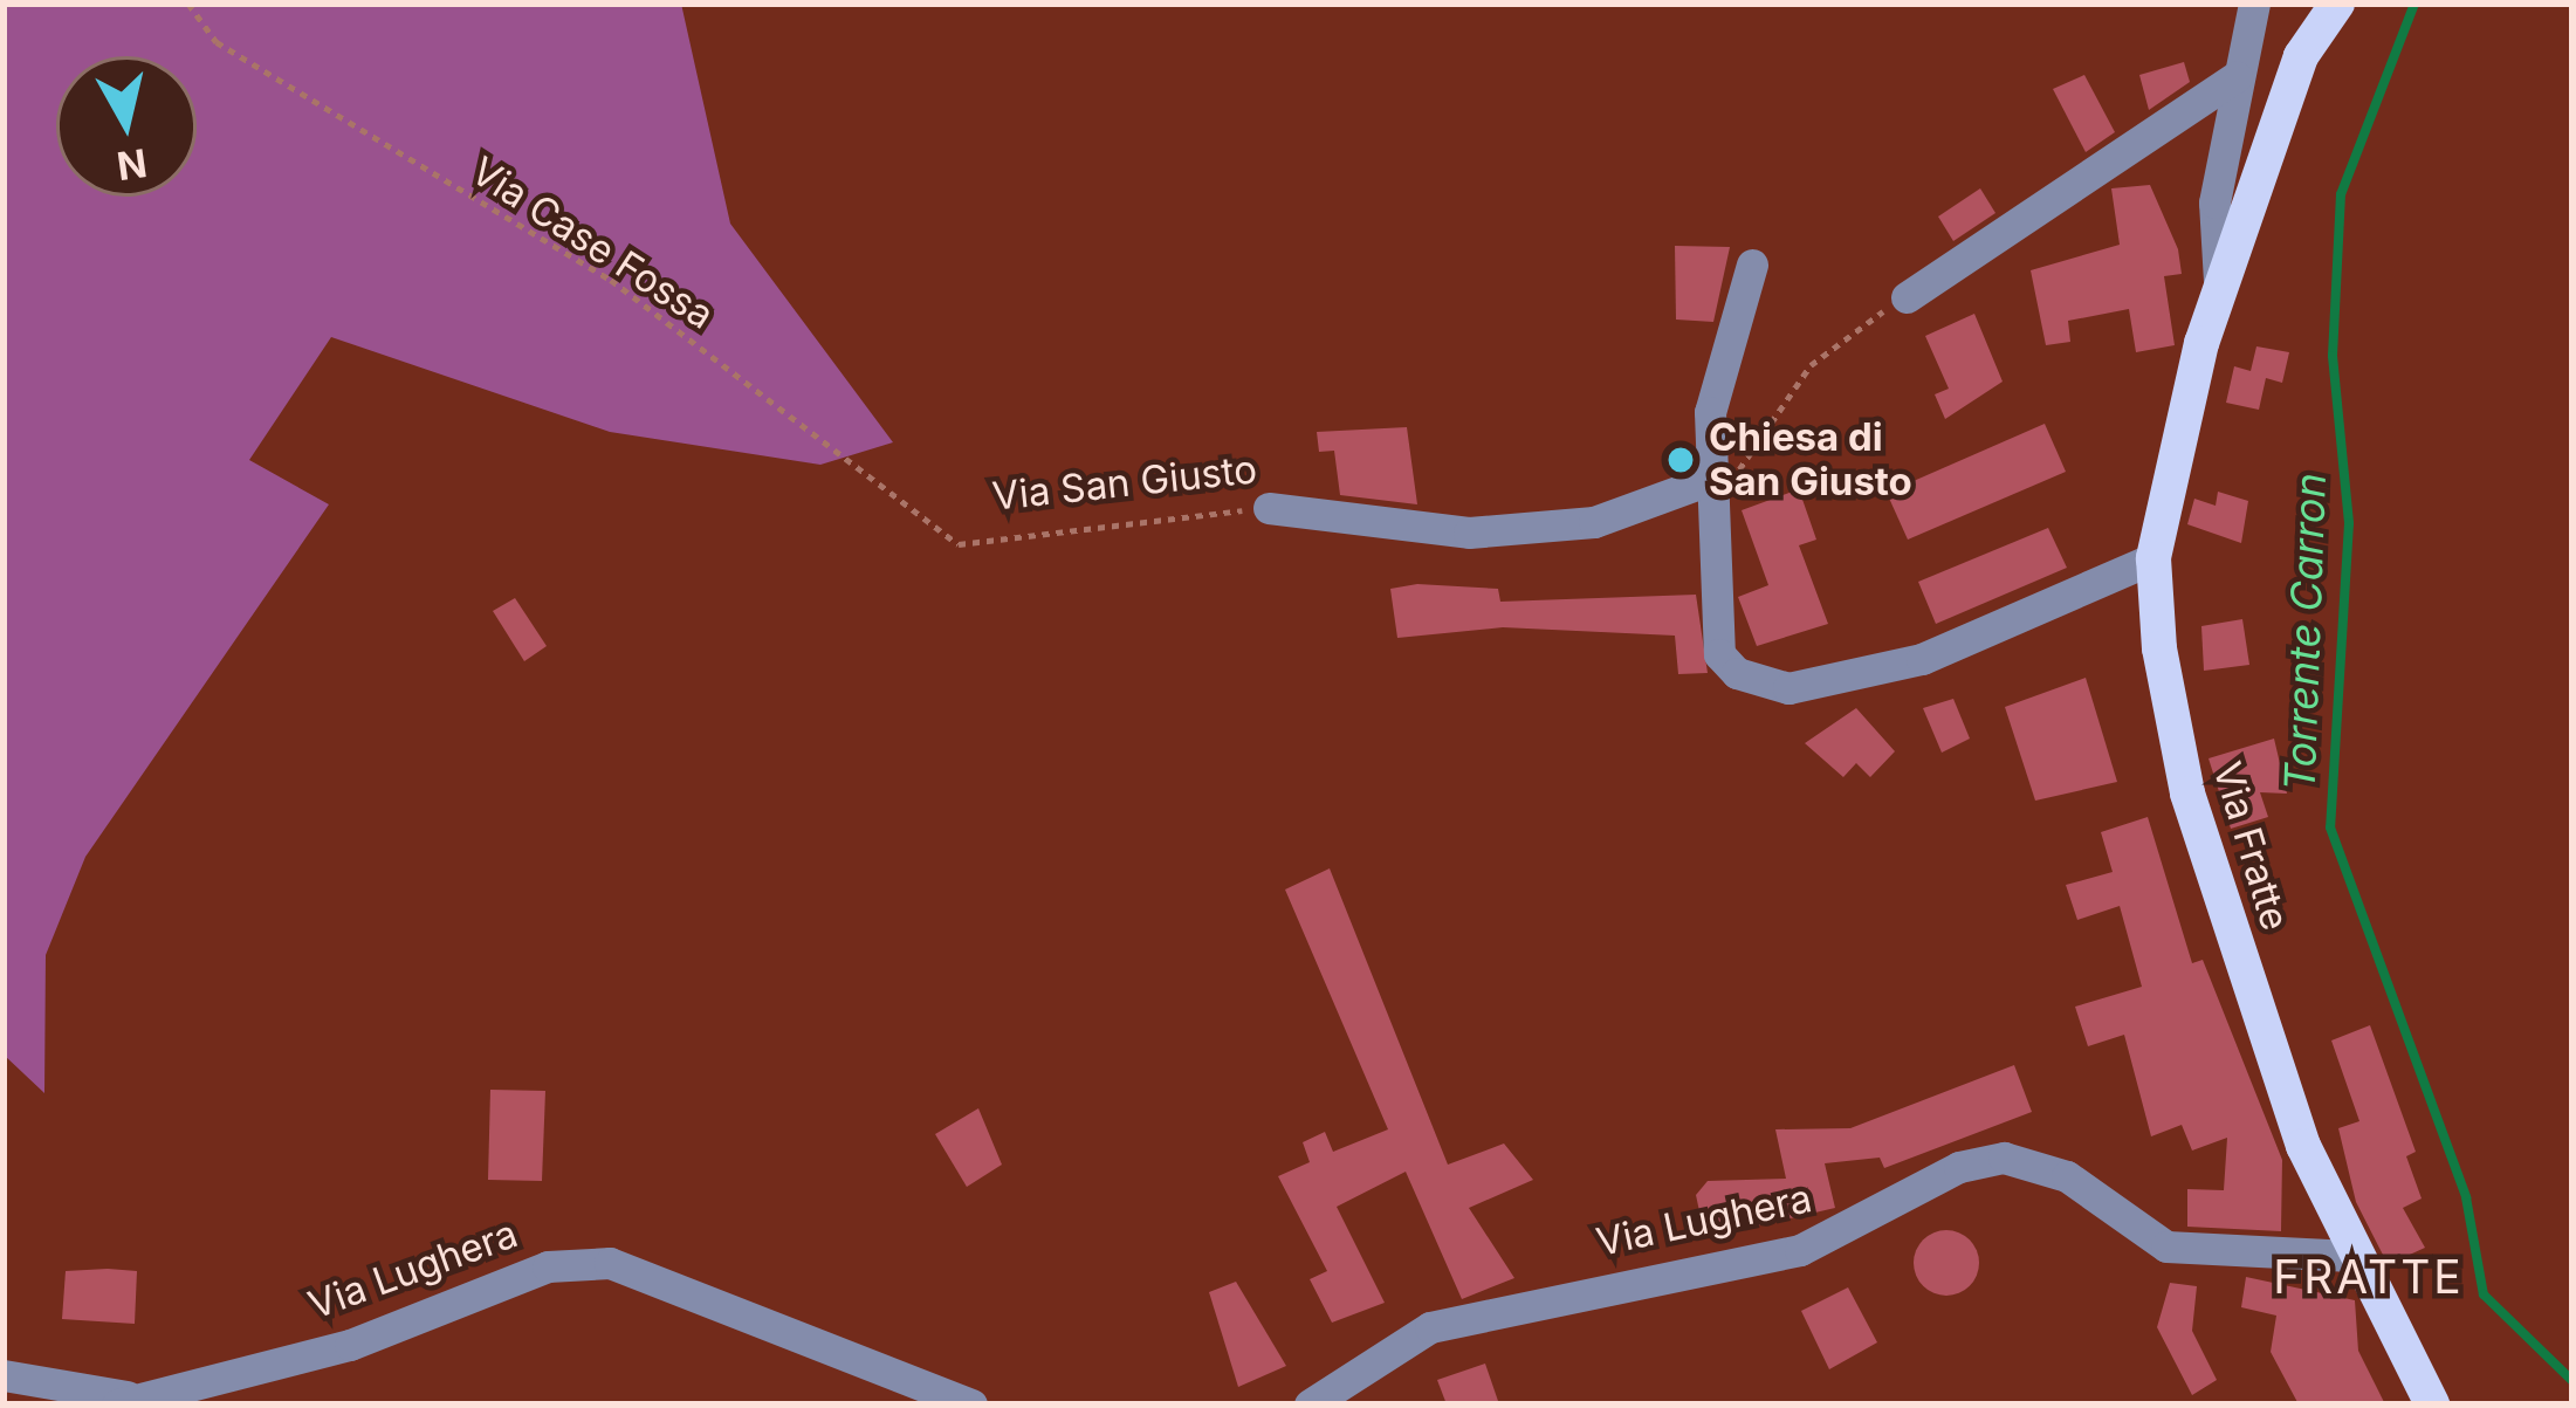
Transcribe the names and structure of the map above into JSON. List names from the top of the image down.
{
  "streets": {
    "main road": ["Via Fratte"],
    "street": ["Via San Giusto", "Via Lughera"],
    "path": ["Via Case Fossa"]
  },
  "crossings": [
    ["Via Case Fossa", "Via San Giusto"],
    ["Via Fratte", "Via Lughera"]
  ],
  "districts": ["FRATTE"],
  "water": ["Torrente Carron"],
  "places": ["Chiesa di San Giusto"],
  "north": "bottom"
}
